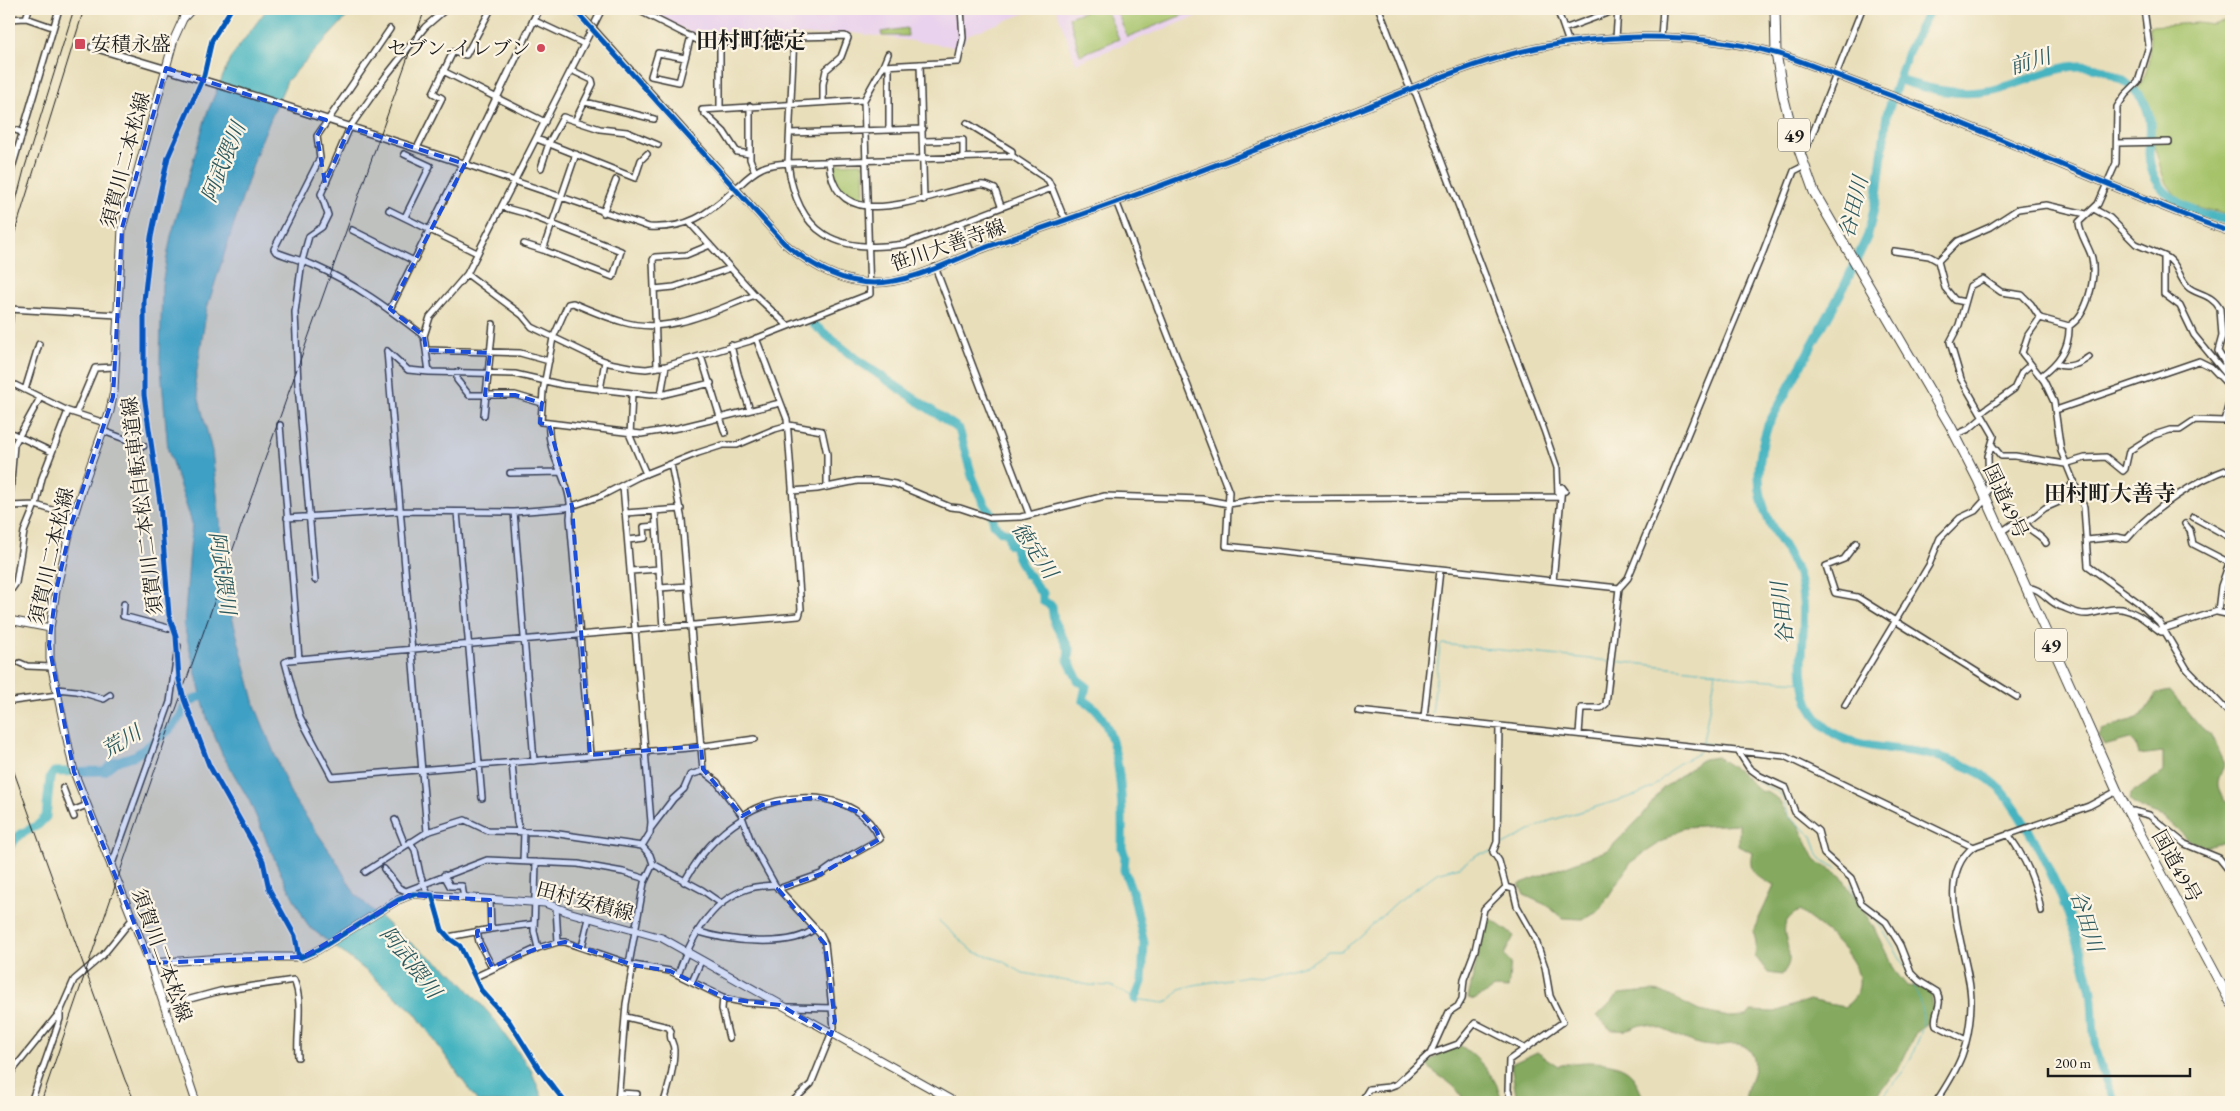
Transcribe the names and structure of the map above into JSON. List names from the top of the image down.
{
  "streets": {
    "highway": ["49", "国道49号"],
    "main road": ["須賀川二本松線", "田村安積線"],
    "street": ["笹川大善寺線"],
    "cycle path": ["須賀川二本松自転車道線"]
  },
  "crossings": [
    ["須賀川二本松線", "田村安積線"],
    ["笹川大善寺線", "国道49号"]
  ],
  "districts": ["田村町徳定", "田村町大善寺"],
  "water": [
    "前川",
    "阿武隈川",
    "谷田川",
    "徳定川",
    "荒川"
  ],
  "places": {
    "transit": ["安積永盛"],
    "other": ["セブン-イレブン"]
  },
  "scale_bar": "200 m"
}
